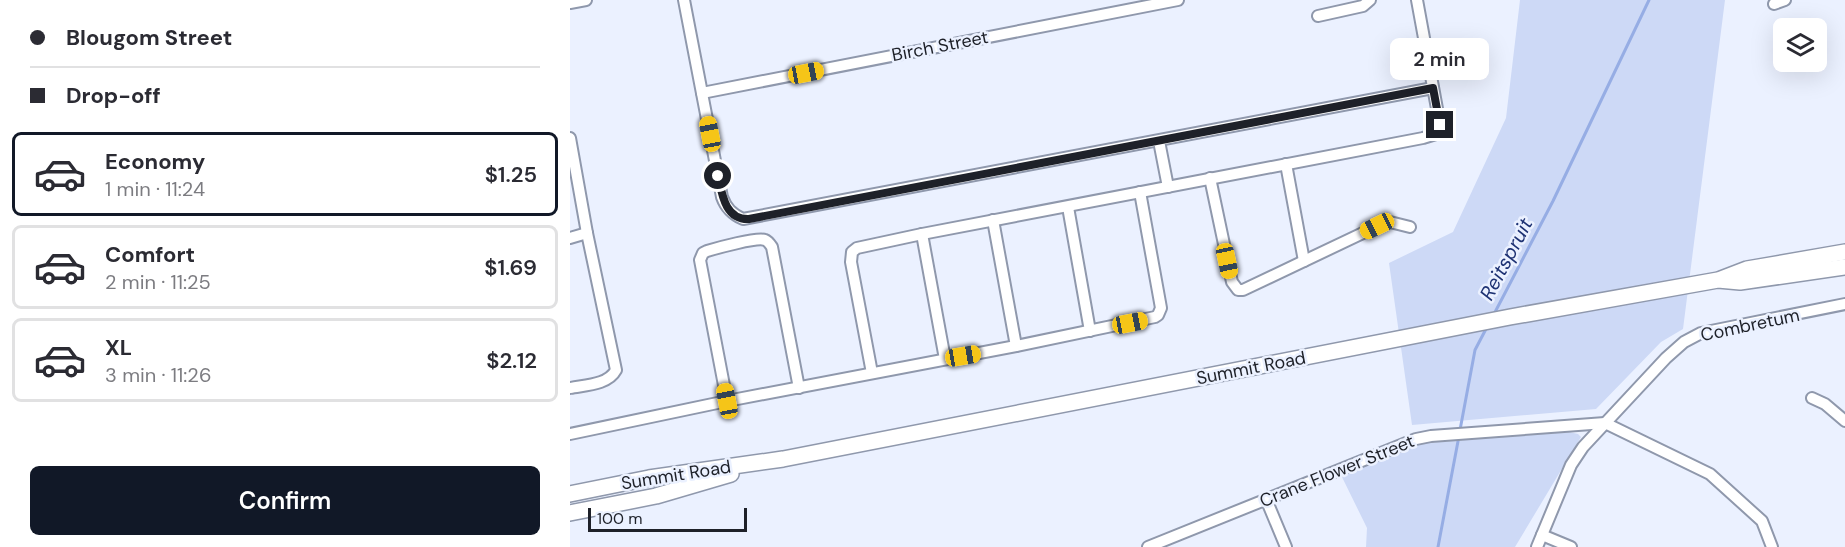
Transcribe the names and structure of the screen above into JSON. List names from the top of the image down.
{
  "streets": {
    "main road": ["Summit Road"],
    "street": ["Birch Street", "Combretum", "Crane Flower Street"]
  },
  "crossings": [
    ["Combretum", "Crane Flower Street"]
  ],
  "water": ["Reitspruit"],
  "scale_bar": "100 m",
  "page": {
    "banner": ["Blougom Street", "Drop-off"],
    "bubble": "2 min",
    "list": [
      {
        "name": "Economy",
        "note": "1 min · 11:24",
        "value": "$1.25"
      },
      {
        "name": "Comfort",
        "note": "2 min · 11:25",
        "value": "$1.69"
      },
      {
        "name": "XL",
        "note": "3 min · 11:26",
        "value": "$2.12"
      }
    ],
    "buttons": "Confirm",
    "scale": "100 m"
  }
}
